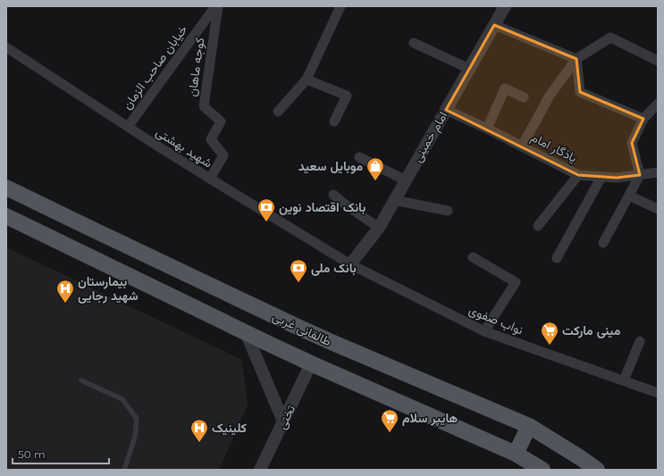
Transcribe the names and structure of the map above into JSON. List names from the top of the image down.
{
  "streets": {
    "main road": ["طالقانی غربی"],
    "street": [
      "خیابان صاحب الزمان",
      "کوجه ماهان",
      "امام خمینی",
      "شهید بهشتی",
      "یاذگار امام",
      "نواب صفوی",
      "تختی"
    ]
  },
  "crossings": [
    ["خیابان صاحب الزمان", "کوجه ماهان"],
    ["خیابان صاحب الزمان", "شهید بهشتی"],
    ["کوجه ماهان", "شهید بهشتی"],
    ["امام خمینی", "شهید بهشتی"],
    ["امام خمینی", "یاذگار امام"],
    ["امام خمینی", "نواب صفوی"],
    ["شهید بهشتی", "نواب صفوی"]
  ],
  "places": {
    "shop": ["موبایل سعید"],
    "bank": ["بانک اقتصاد نوین", "بانک ملی"],
    "hospital": ["بیمارستان شهید رجایی", "کلینیک"],
    "supermarket": ["مینی مارکت", "هایپر سلام"]
  },
  "scale_bar": "50 m"
}
